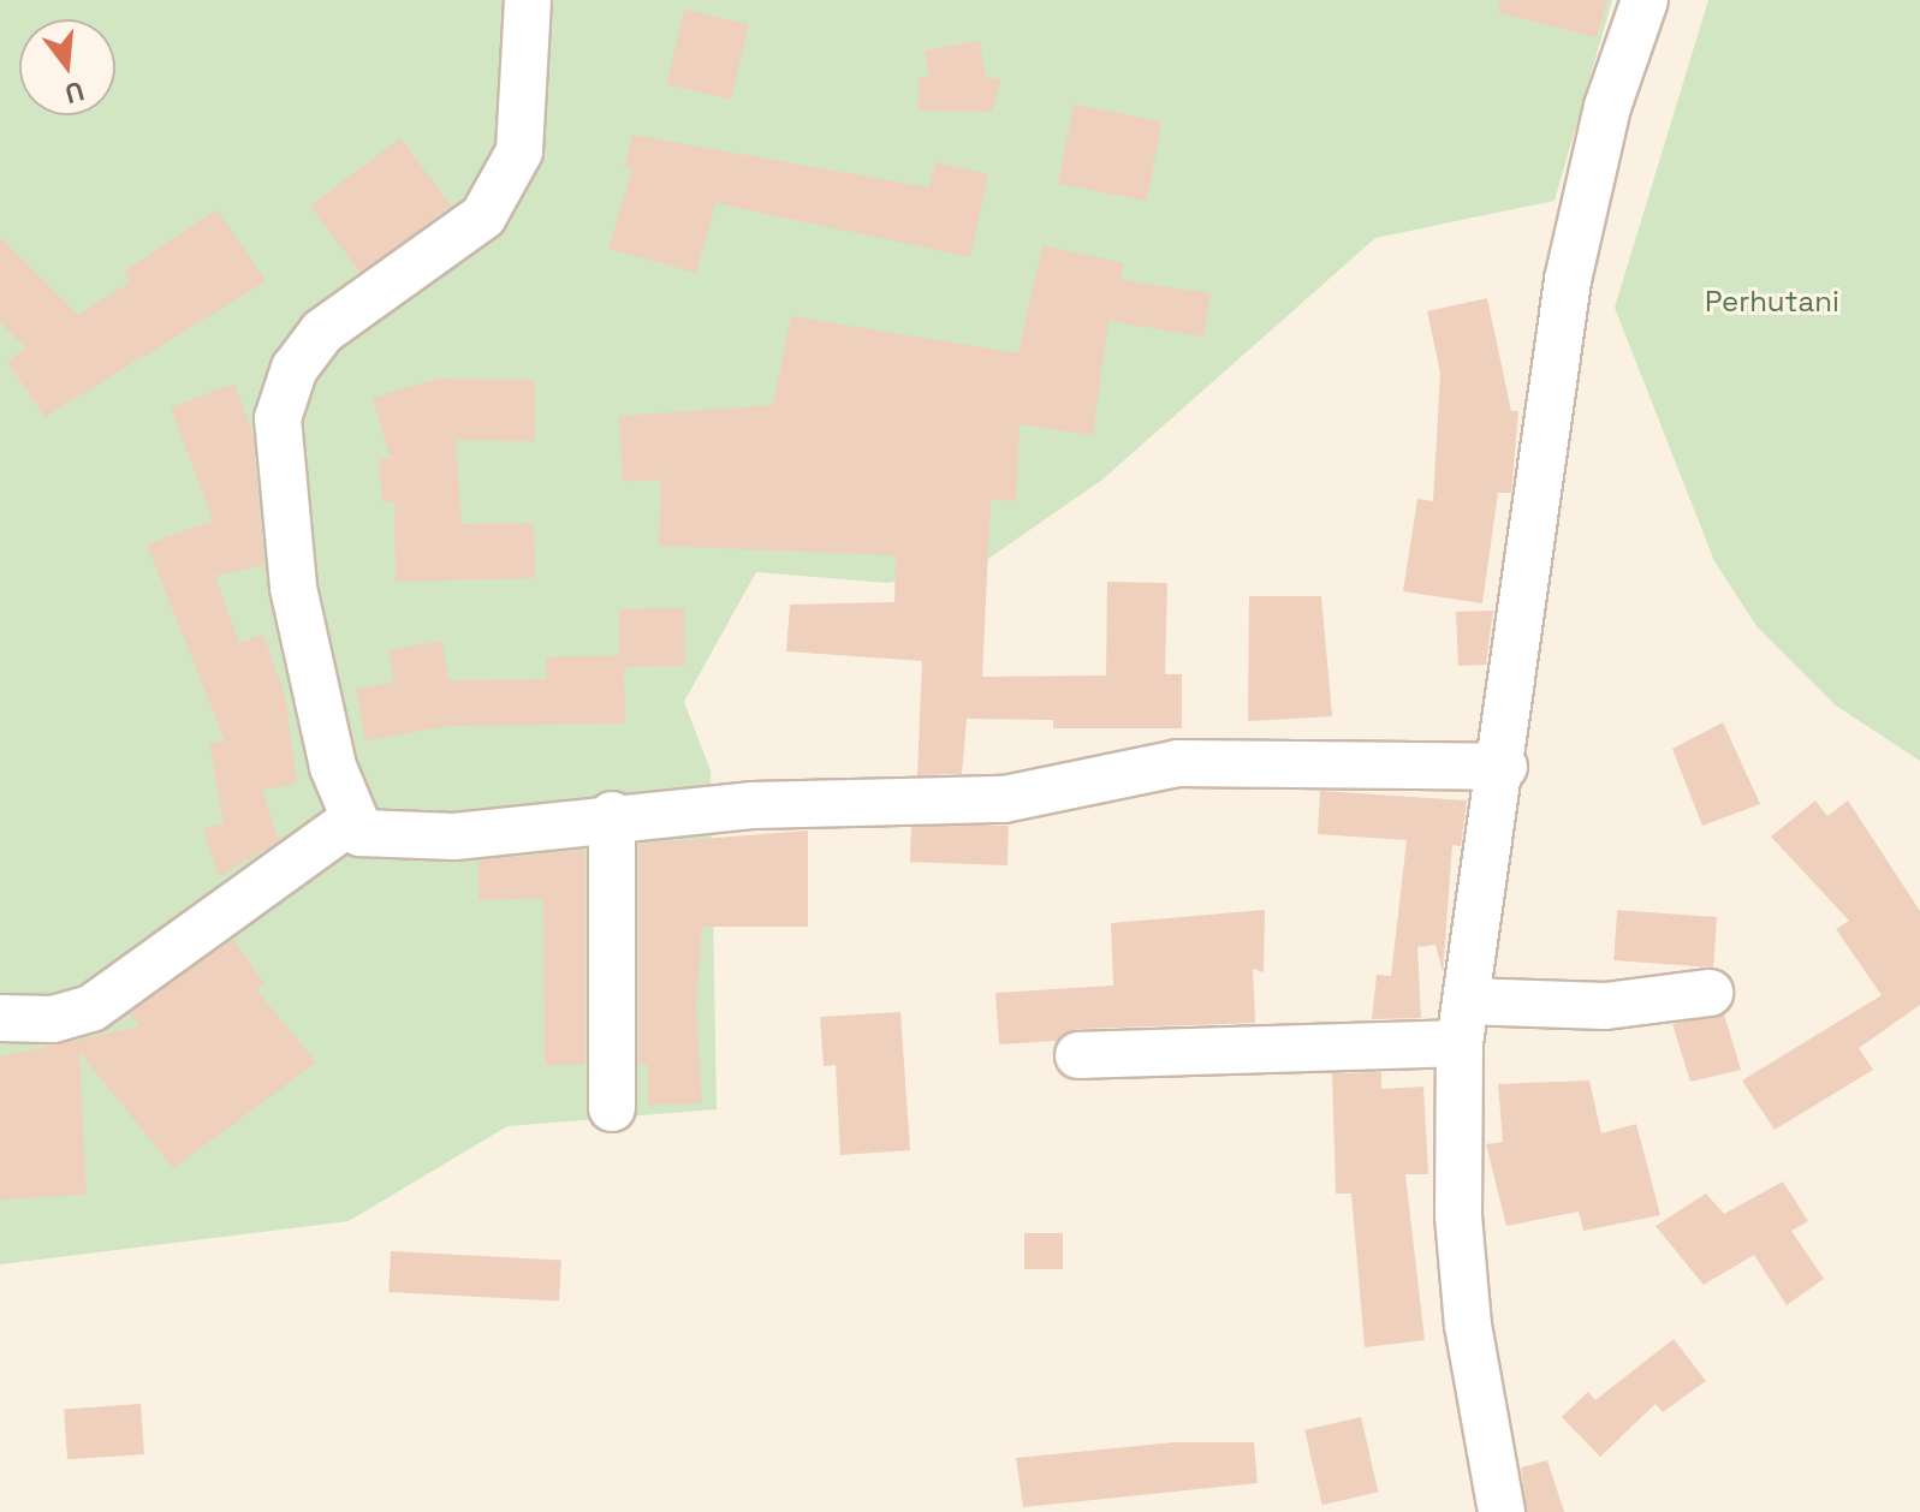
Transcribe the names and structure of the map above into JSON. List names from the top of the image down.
{
  "parks": ["Perhutani"],
  "north": "bottom"
}
